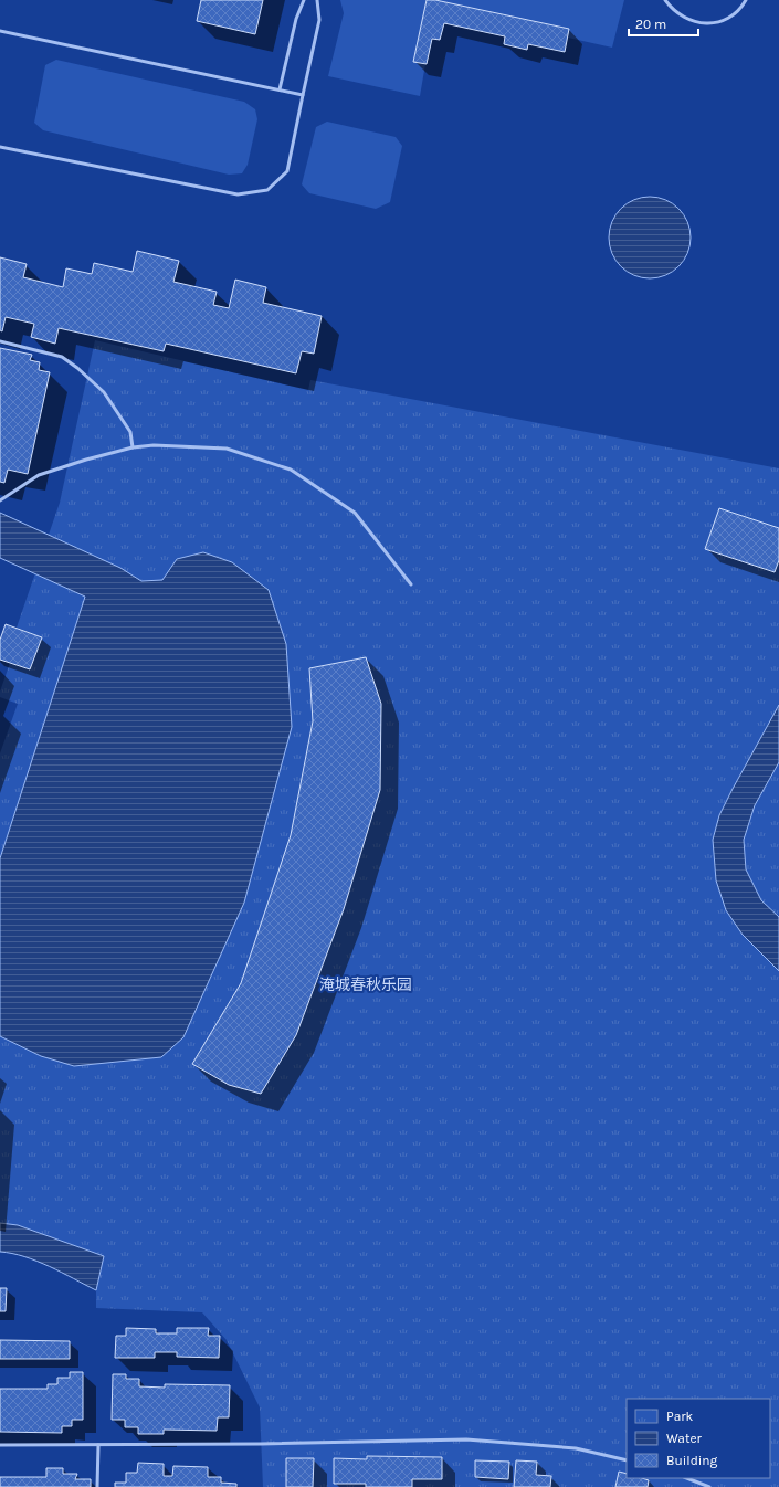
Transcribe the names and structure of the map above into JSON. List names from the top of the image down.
{
  "parks": ["淹城春秋乐园"],
  "legend": ["Park", "Water", "Building"],
  "scale_bar": "20 m"
}
